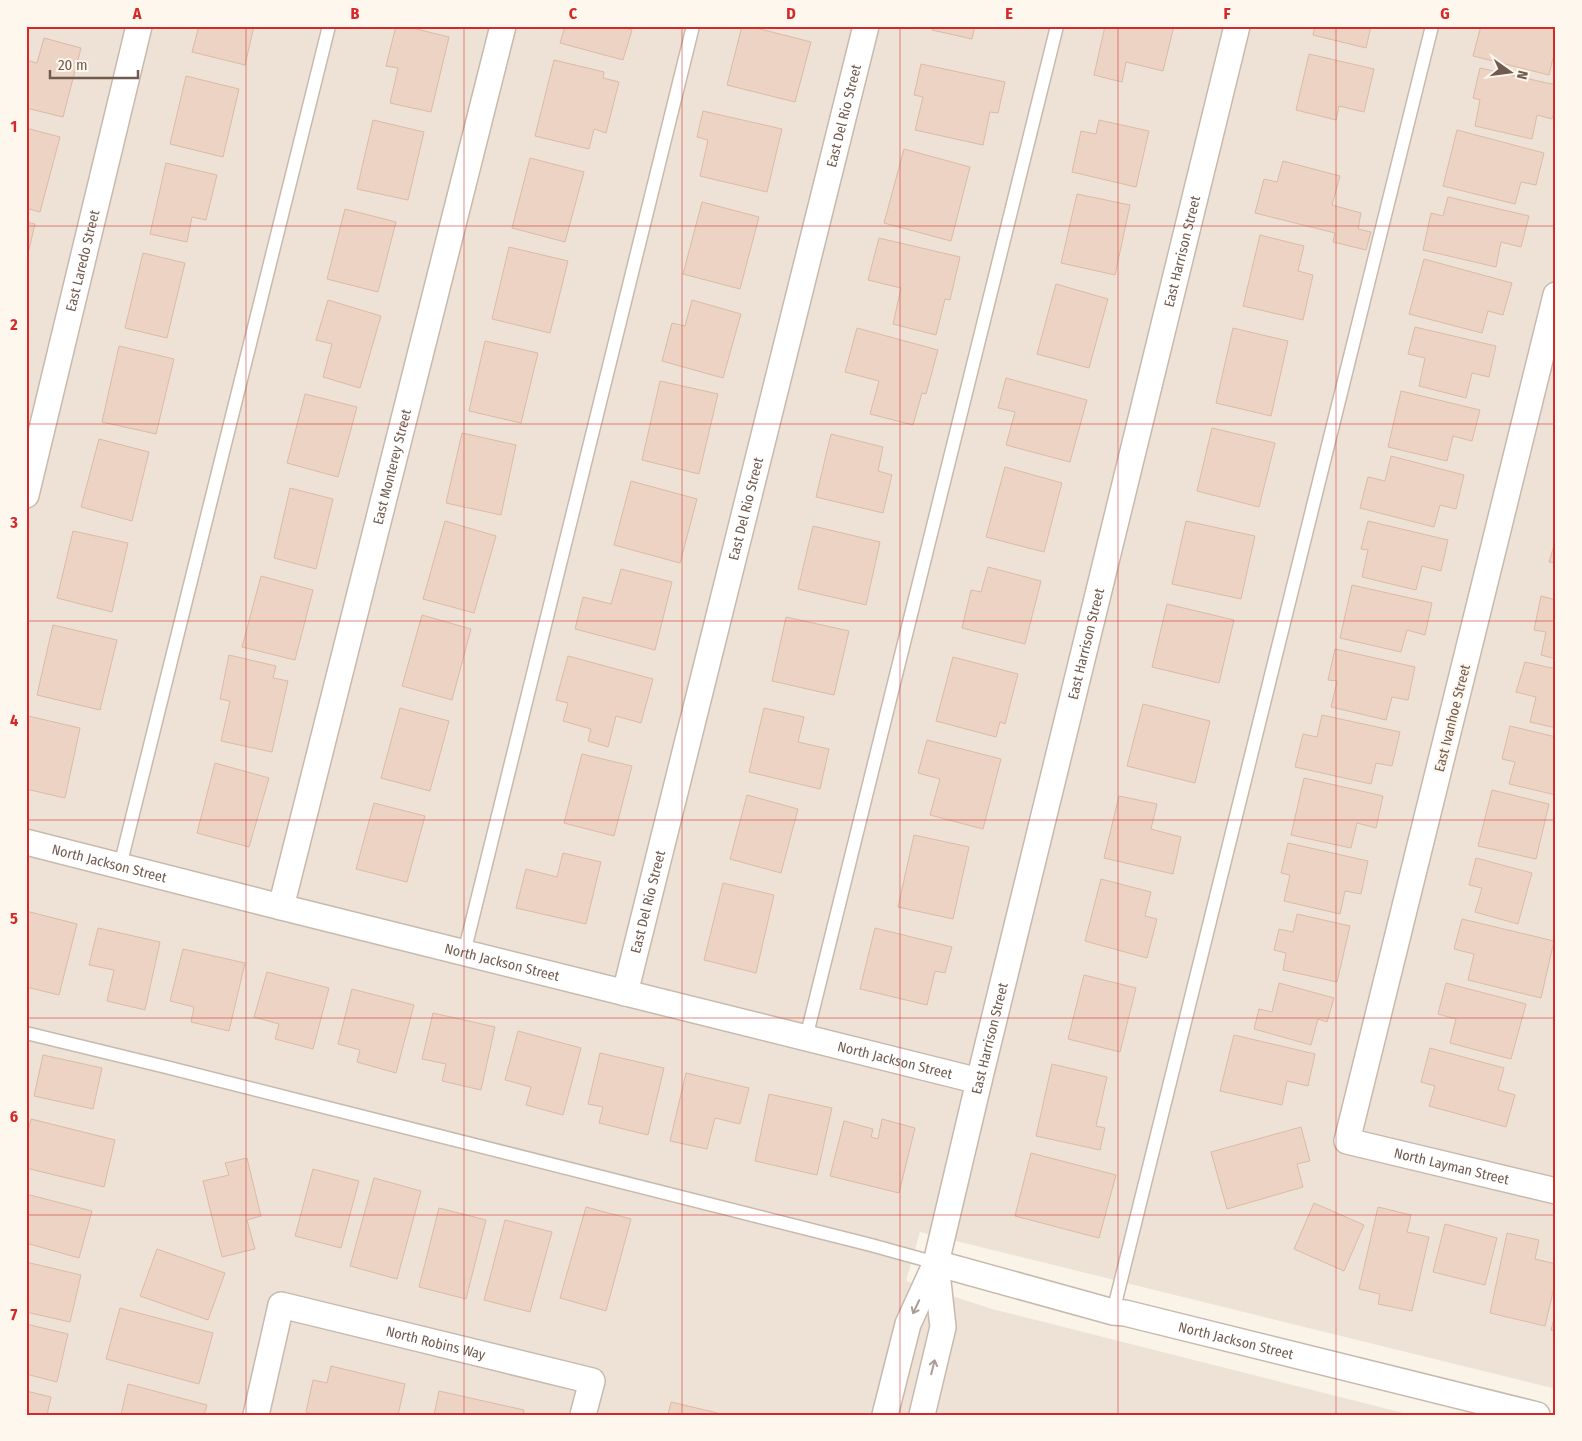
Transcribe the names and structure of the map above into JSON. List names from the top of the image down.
{
  "streets": {
    "street": [
      "East Del Rio Street",
      "East Harrison Street",
      "East Laredo Street",
      "East Monterey Street",
      "East Ivanhoe Street",
      "North Jackson Street",
      "North Layman Street",
      "North Robins Way"
    ]
  },
  "crossings": [
    ["East Del Rio Street", "North Jackson Street"],
    ["East Harrison Street", "North Jackson Street"],
    ["East Monterey Street", "North Jackson Street"],
    ["East Ivanhoe Street", "North Layman Street"]
  ],
  "scale_bar": "20 m",
  "north": "right",
  "grid": {
    "columns": [
      "A",
      "B",
      "C",
      "D",
      "E",
      "F",
      "G"
    ],
    "rows": [
      "1",
      "2",
      "3",
      "4",
      "5",
      "6",
      "7"
    ]
  }
}
